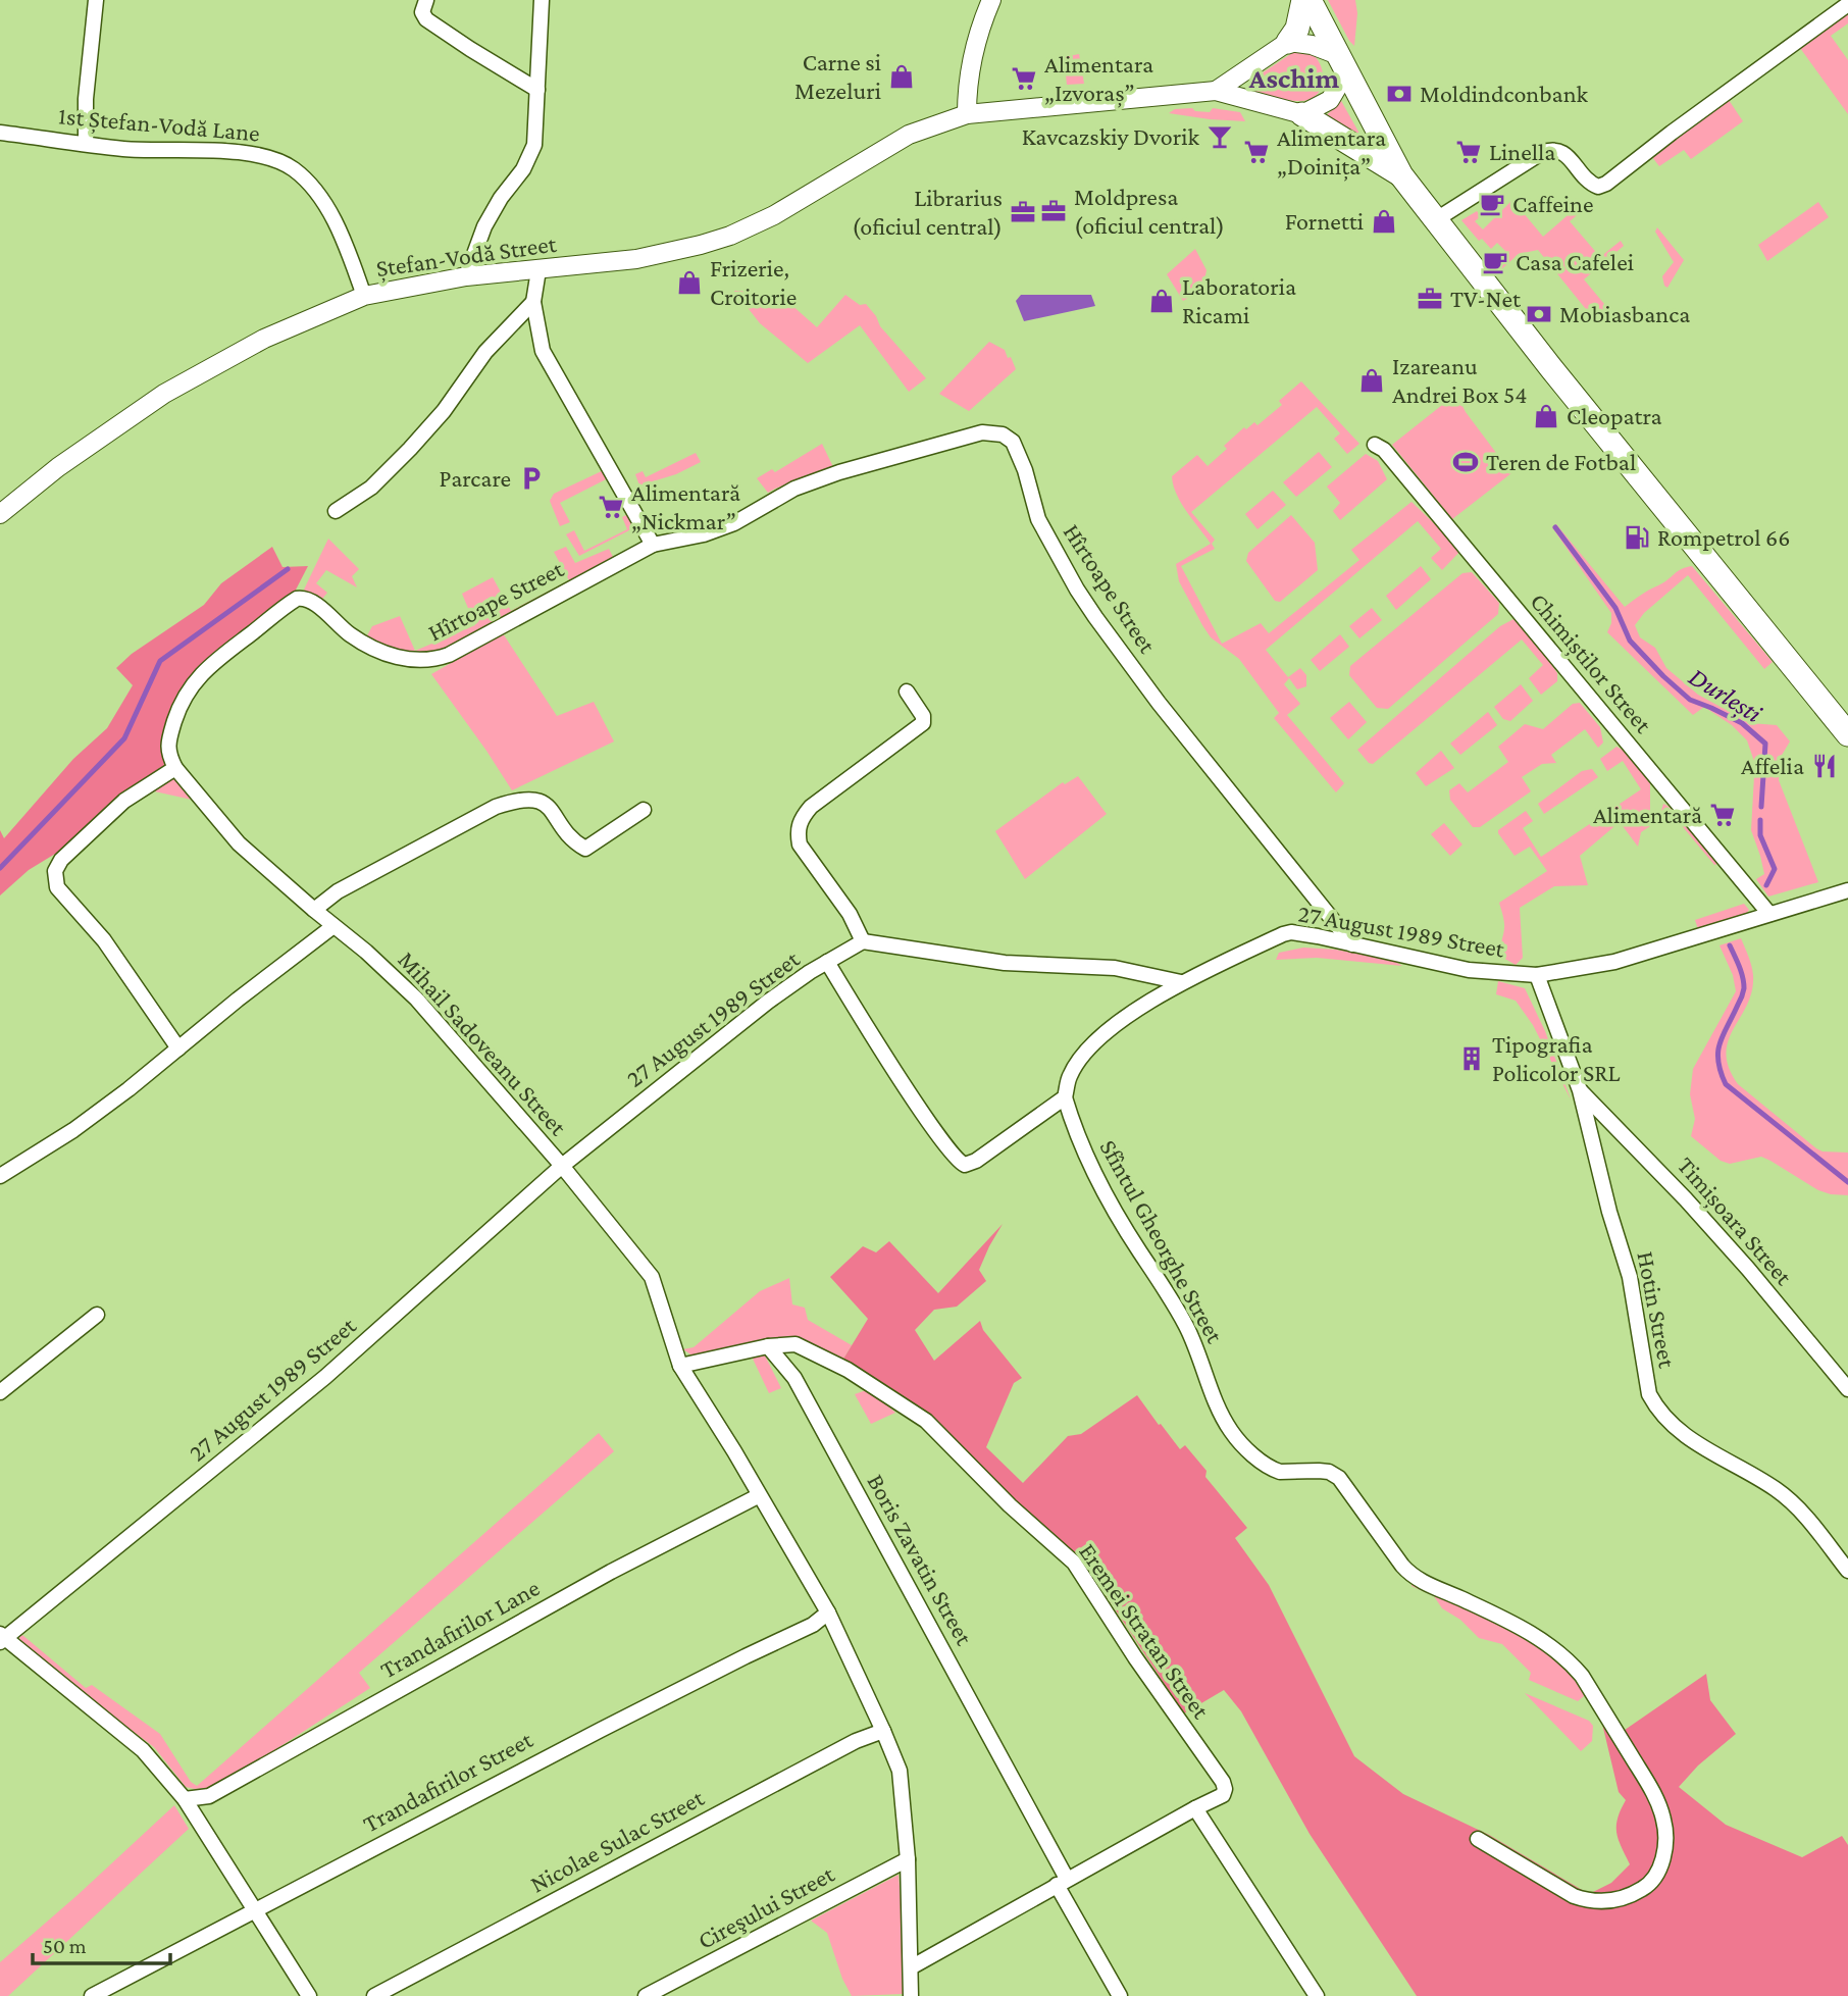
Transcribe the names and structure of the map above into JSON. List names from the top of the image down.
{
  "streets": {
    "street": [
      "1st Ștefan-Vodă Lane",
      "Ștefan-Vodă Street",
      "Hîrtoape Street",
      "Chimiștilor Street",
      "27 August 1989 Street",
      "Mihail Sadoveanu Street",
      "Timișoara Street",
      "Sfîntul Gheorghe Street",
      "Hotin Street",
      "Boris Zavatin Street",
      "Trandafirilor Lane",
      "Eremei Stratan Street",
      "Trandafirilor Street",
      "Nicolae Sulac Street",
      "Cireşului Street"
    ]
  },
  "crossings": [
    ["1st Ștefan-Vodă Lane", "Ștefan-Vodă Street"],
    ["Hîrtoape Street", "27 August 1989 Street"],
    ["Hîrtoape Street", "Mihail Sadoveanu Street"],
    ["Chimiștilor Street", "27 August 1989 Street"],
    ["27 August 1989 Street", "Mihail Sadoveanu Street"],
    ["27 August 1989 Street", "Sfîntul Gheorghe Street"],
    ["27 August 1989 Street", "Hotin Street"],
    ["27 August 1989 Street", "Trandafirilor Lane"],
    ["27 August 1989 Street", "Trandafirilor Street"],
    ["Timișoara Street", "Hotin Street"],
    ["Boris Zavatin Street", "Eremei Stratan Street"]
  ],
  "districts": ["Aschim"],
  "water": ["Durlești"],
  "places": {
    "shop": [
      "Carne si Mezeluri",
      "Fornetti",
      "Frizerie, Croitorie",
      "Laboratoria Ricami",
      "Izareanu Andrei Box 54",
      "Cleopatra"
    ],
    "supermarket": [
      "Alimentara „Izvoraș”",
      "Alimentara „Doinița”",
      "Linella",
      "Alimentară „Nickmar”",
      "Alimentară"
    ],
    "bank": ["Moldindconbank", "Mobiasbanca"],
    "bar": ["Kavcazskiy Dvorik"],
    "cafe": ["Caffeine", "Casa Cafelei"],
    "office": ["Moldpresa (oficiul central)", "Librarius (oficiul central)", "TV-Net"],
    "sports": ["Teren de Fotbal"],
    "parking": ["Parcare"],
    "fuel station": ["Rompetrol 66"],
    "restaurant": ["Affelia"],
    "building": ["Tipografia Policolor SRL"]
  },
  "scale_bar": "50 m"
}
